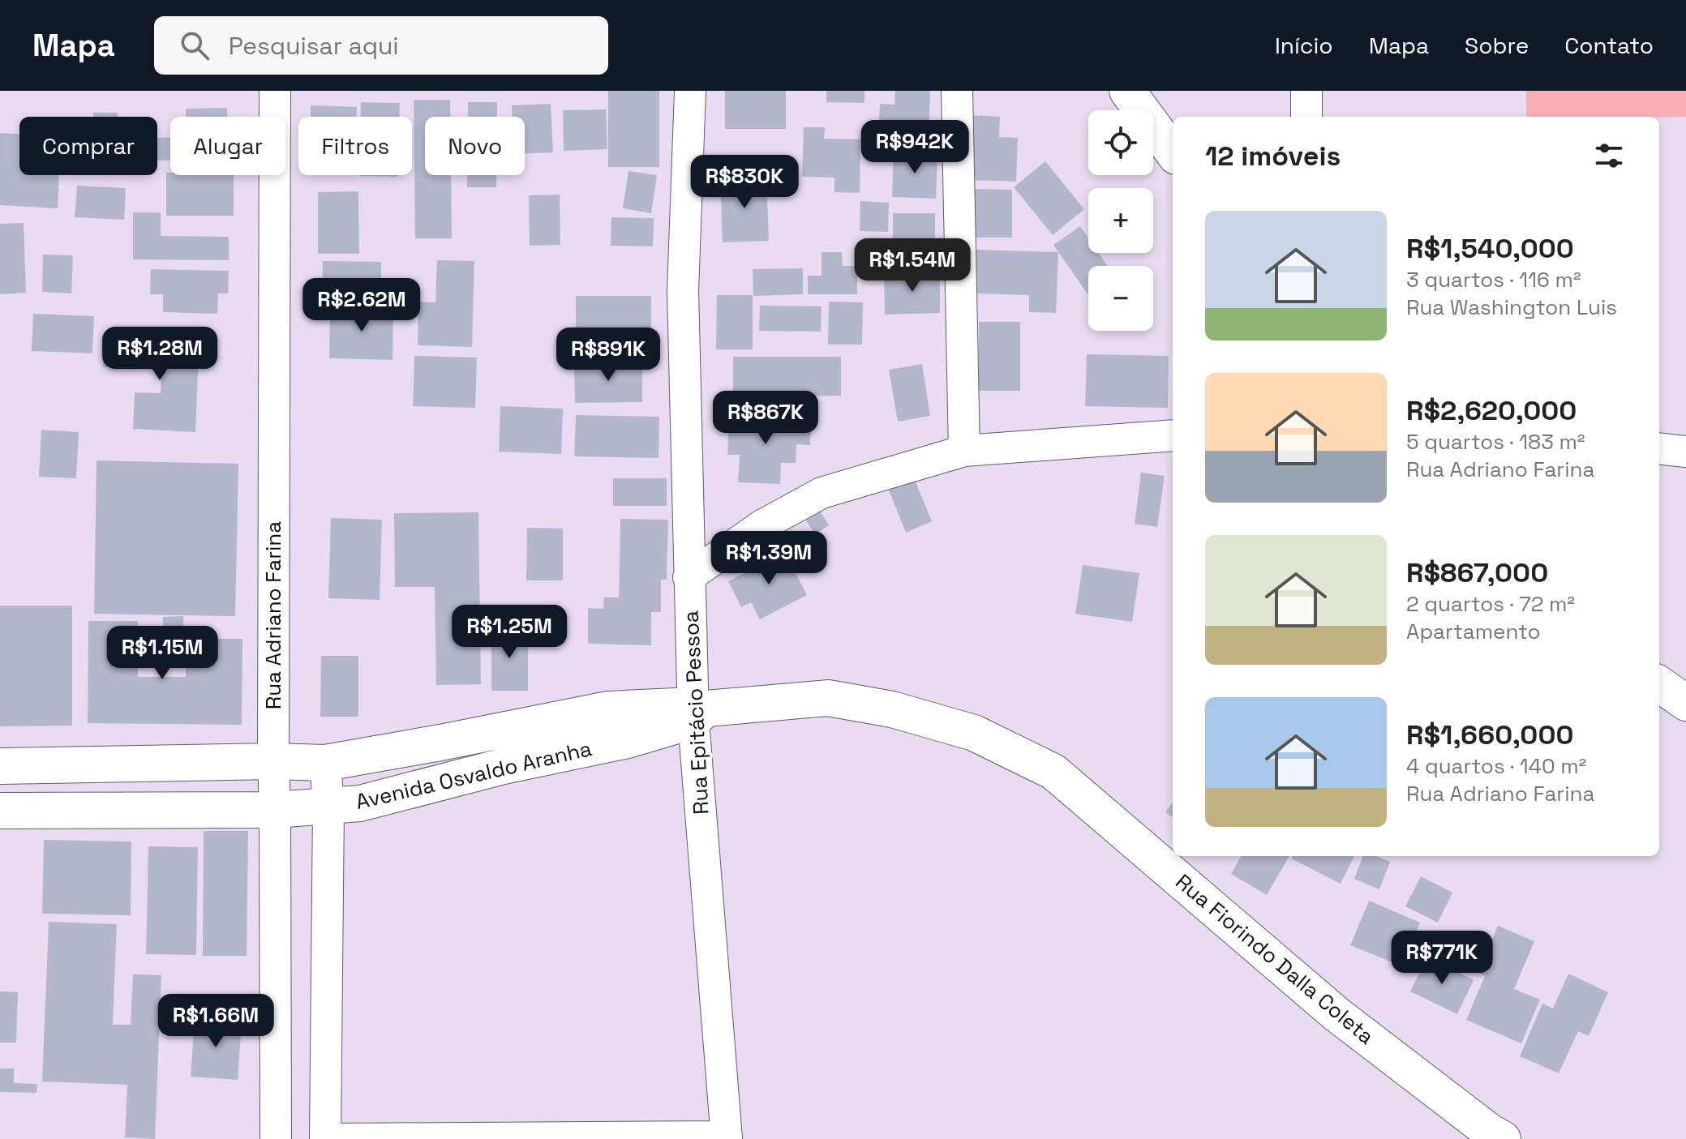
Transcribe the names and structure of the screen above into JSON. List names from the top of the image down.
{
  "streets": {
    "main road": ["Avenida Osvaldo Aranha", "Rua Fiorindo Dalla Coleta"],
    "street": ["Rua Adriano Farina", "Rua Epitácio Pessoa"]
  },
  "crossings": [
    ["Rua Adriano Farina", "Avenida Osvaldo Aranha"],
    ["Rua Epitácio Pessoa", "Avenida Osvaldo Aranha"],
    ["Avenida Osvaldo Aranha", "Rua Fiorindo Dalla Coleta"]
  ],
  "page": {
    "header": "Mapa",
    "search": "Pesquisar aqui",
    "nav": [
      "Início",
      "Mapa",
      "Sobre",
      "Contato"
    ],
    "map_buttons": ["+", "−"],
    "chip": [
      "Comprar",
      "Alugar",
      "Filtros",
      "Novo"
    ],
    "heading": "12 imóveis",
    "price": [
      "R$942K",
      "R$830K",
      "R$1.54M",
      "R$2.62M",
      "R$1.28M",
      "R$891K",
      "R$867K",
      "R$1.39M",
      "R$1.25M",
      "R$1.15M",
      "R$771K",
      "R$1.66M"
    ],
    "list": [
      {
        "name": "R$1,540,000",
        "note": "3 quartos · 116 m² · Rua Washington Luis"
      },
      {
        "name": "R$2,620,000",
        "note": "5 quartos · 183 m² · Rua Adriano Farina"
      },
      {
        "name": "R$867,000",
        "note": "2 quartos · 72 m² · Apartamento"
      },
      {
        "name": "R$1,660,000",
        "note": "4 quartos · 140 m² · Rua Adriano Farina"
      }
    ]
  }
}
